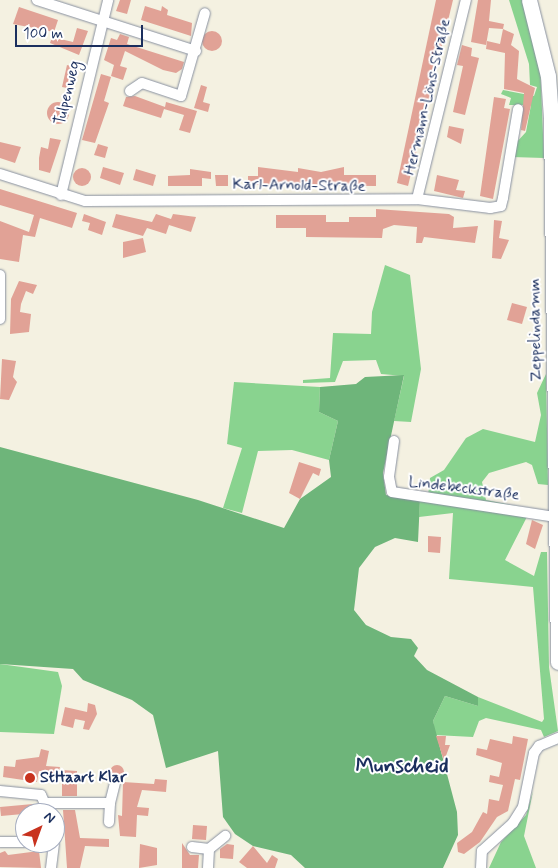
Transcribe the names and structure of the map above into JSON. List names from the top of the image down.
{
  "streets": {
    "main road": ["Zeppelindamm"],
    "street": [
      "Tulpenweg",
      "Hermann-Löns-Straße",
      "Karl-Arnold-Straße",
      "Lindebeckstraße"
    ]
  },
  "crossings": [
    ["Tulpenweg", "Karl-Arnold-Straße"],
    ["Hermann-Löns-Straße", "Karl-Arnold-Straße"],
    ["Zeppelindamm", "Lindebeckstraße"]
  ],
  "districts": ["Munscheid"],
  "places": ["StHaart Klar"],
  "scale_bar": "100 m",
  "north": "top right"
}
